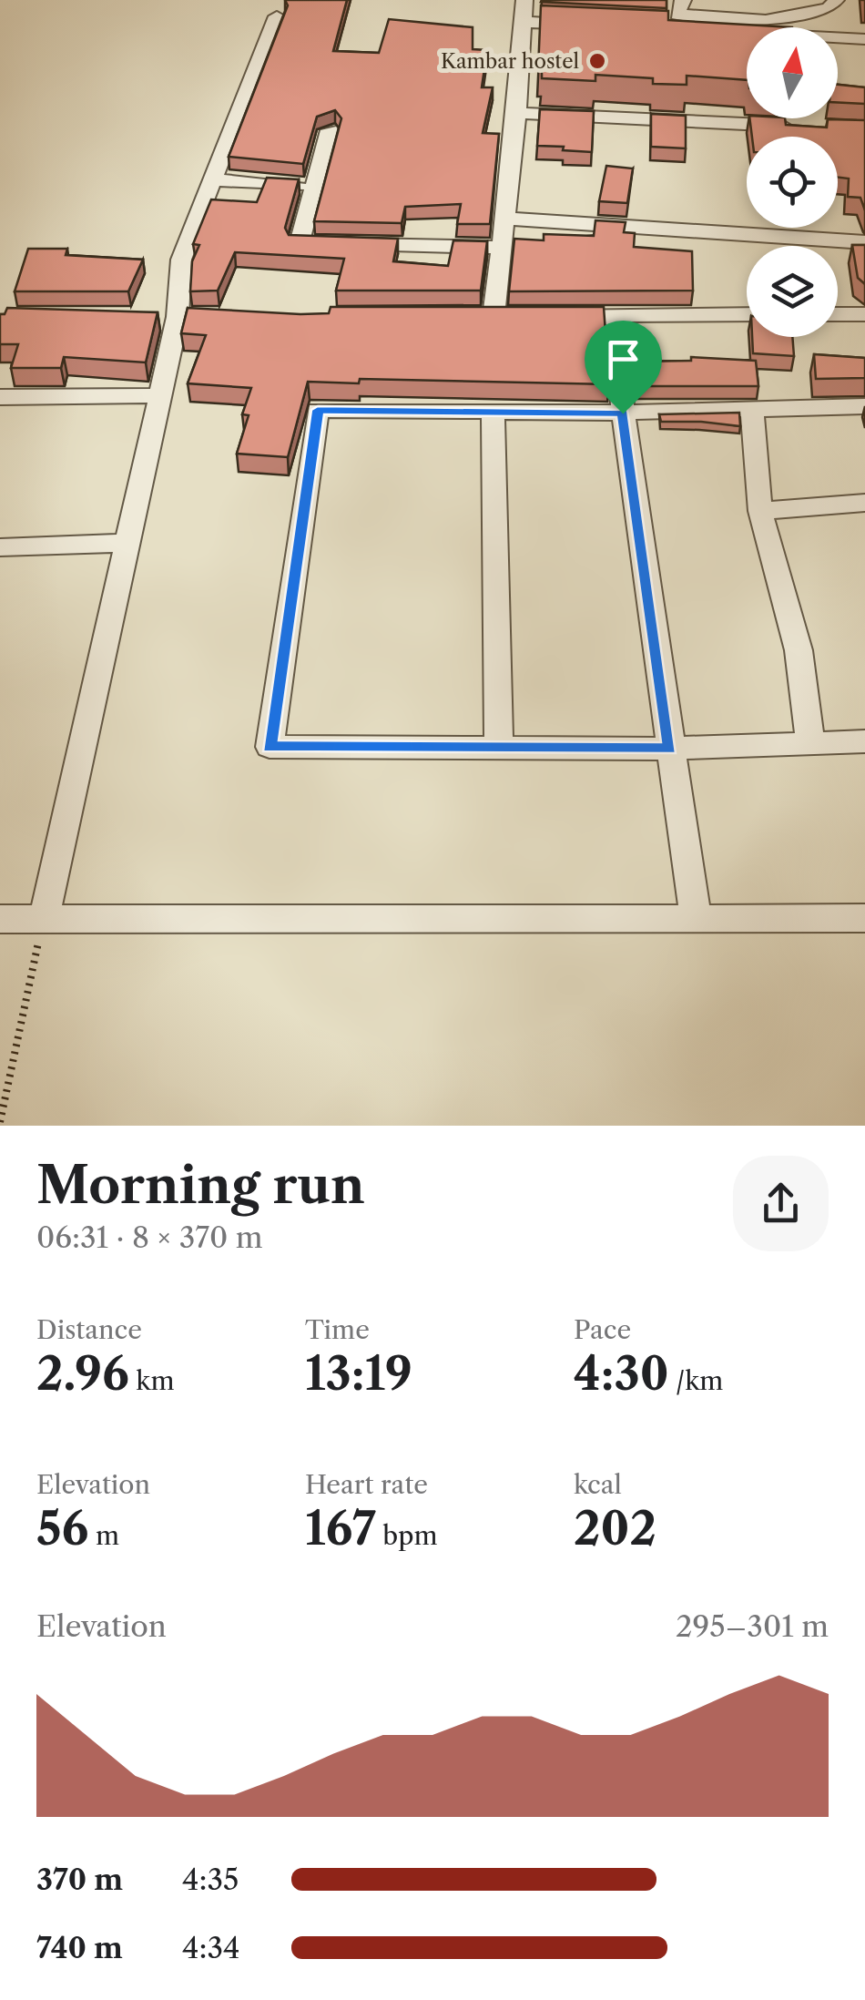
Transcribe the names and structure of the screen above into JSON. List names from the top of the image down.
{
  "places": ["Kambar hostel"],
  "north": "top",
  "page": {
    "heading": ["Morning run", "06:31 · 8 × 370 m"],
    "stats": [
      ["Distance", "2.96 km"],
      ["Time", "13:19"],
      ["Pace", "4:30 /km"],
      ["Elevation", "56 m"],
      ["Heart rate", "167 bpm"],
      ["kcal", "202"]
    ],
    "chart": ["Elevation", "295–301 m"],
    "list": [
      {
        "name": "370 m",
        "note": "4:35"
      },
      {
        "name": "740 m",
        "note": "4:34"
      }
    ]
  }
}
